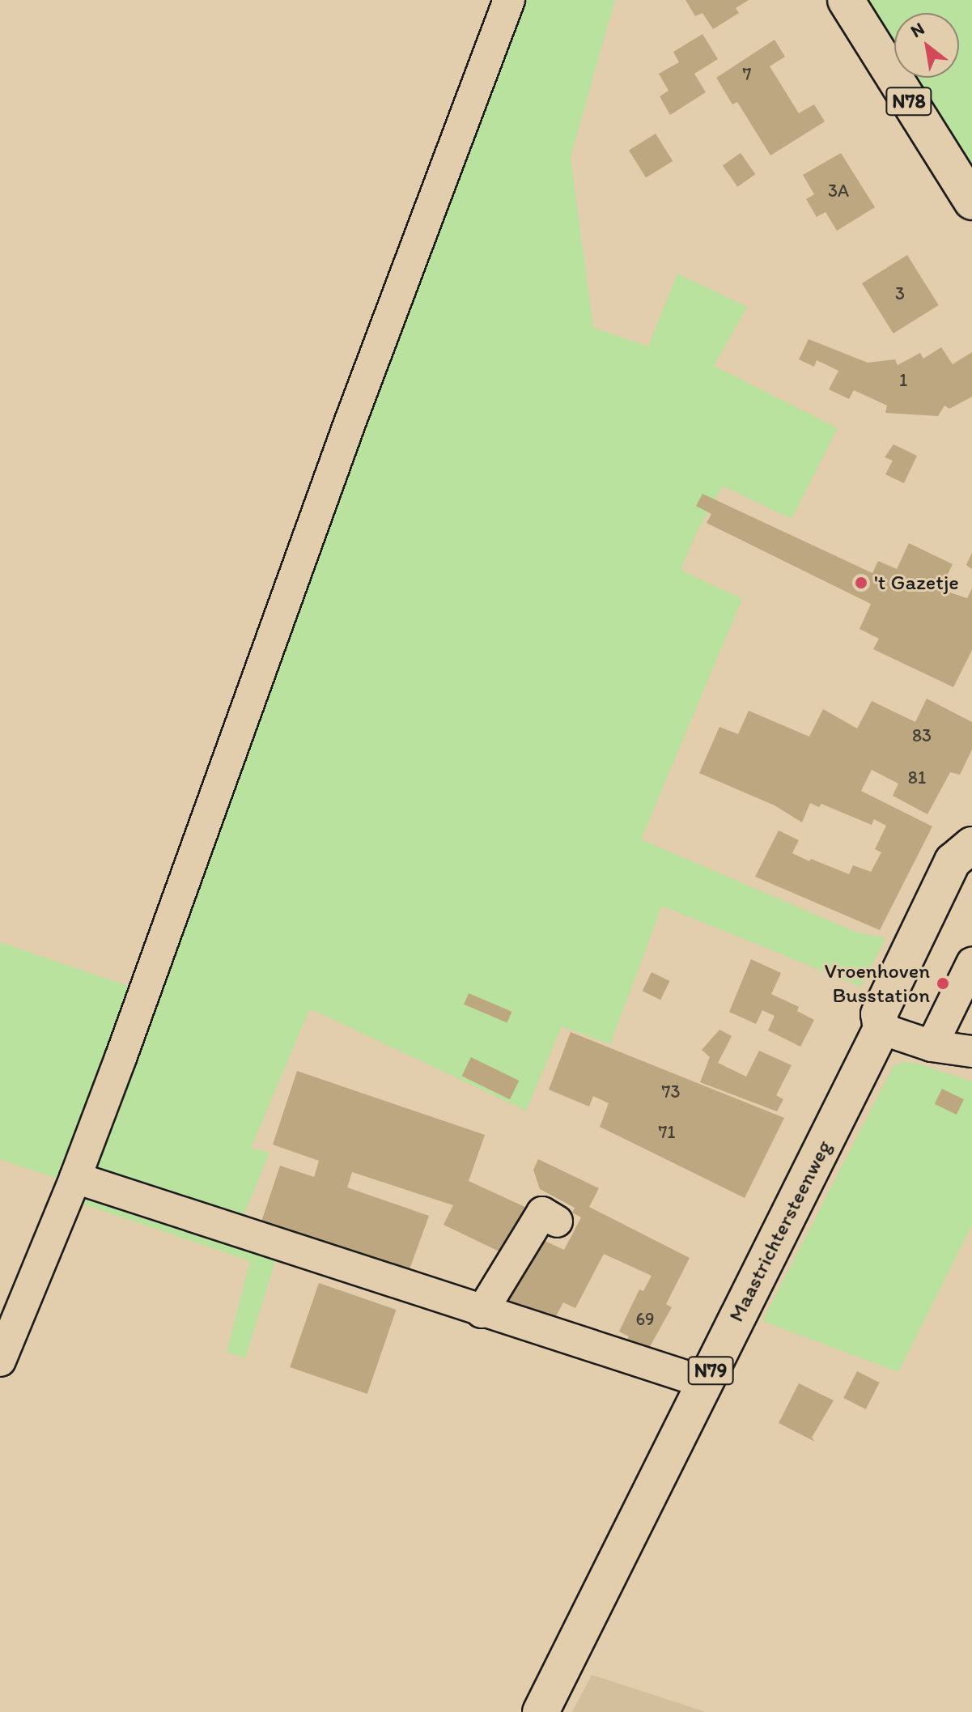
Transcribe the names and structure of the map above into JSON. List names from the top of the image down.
{
  "streets": {
    "main road": ["N78", "Maastrichtersteenweg", "N79"]
  },
  "places": ["'t Gazetje", "Vroenhoven Busstation"],
  "house_numbers": [
    "7",
    "3A",
    "3",
    "1",
    "83",
    "81",
    "73",
    "71",
    "69"
  ],
  "north": "top left"
}
